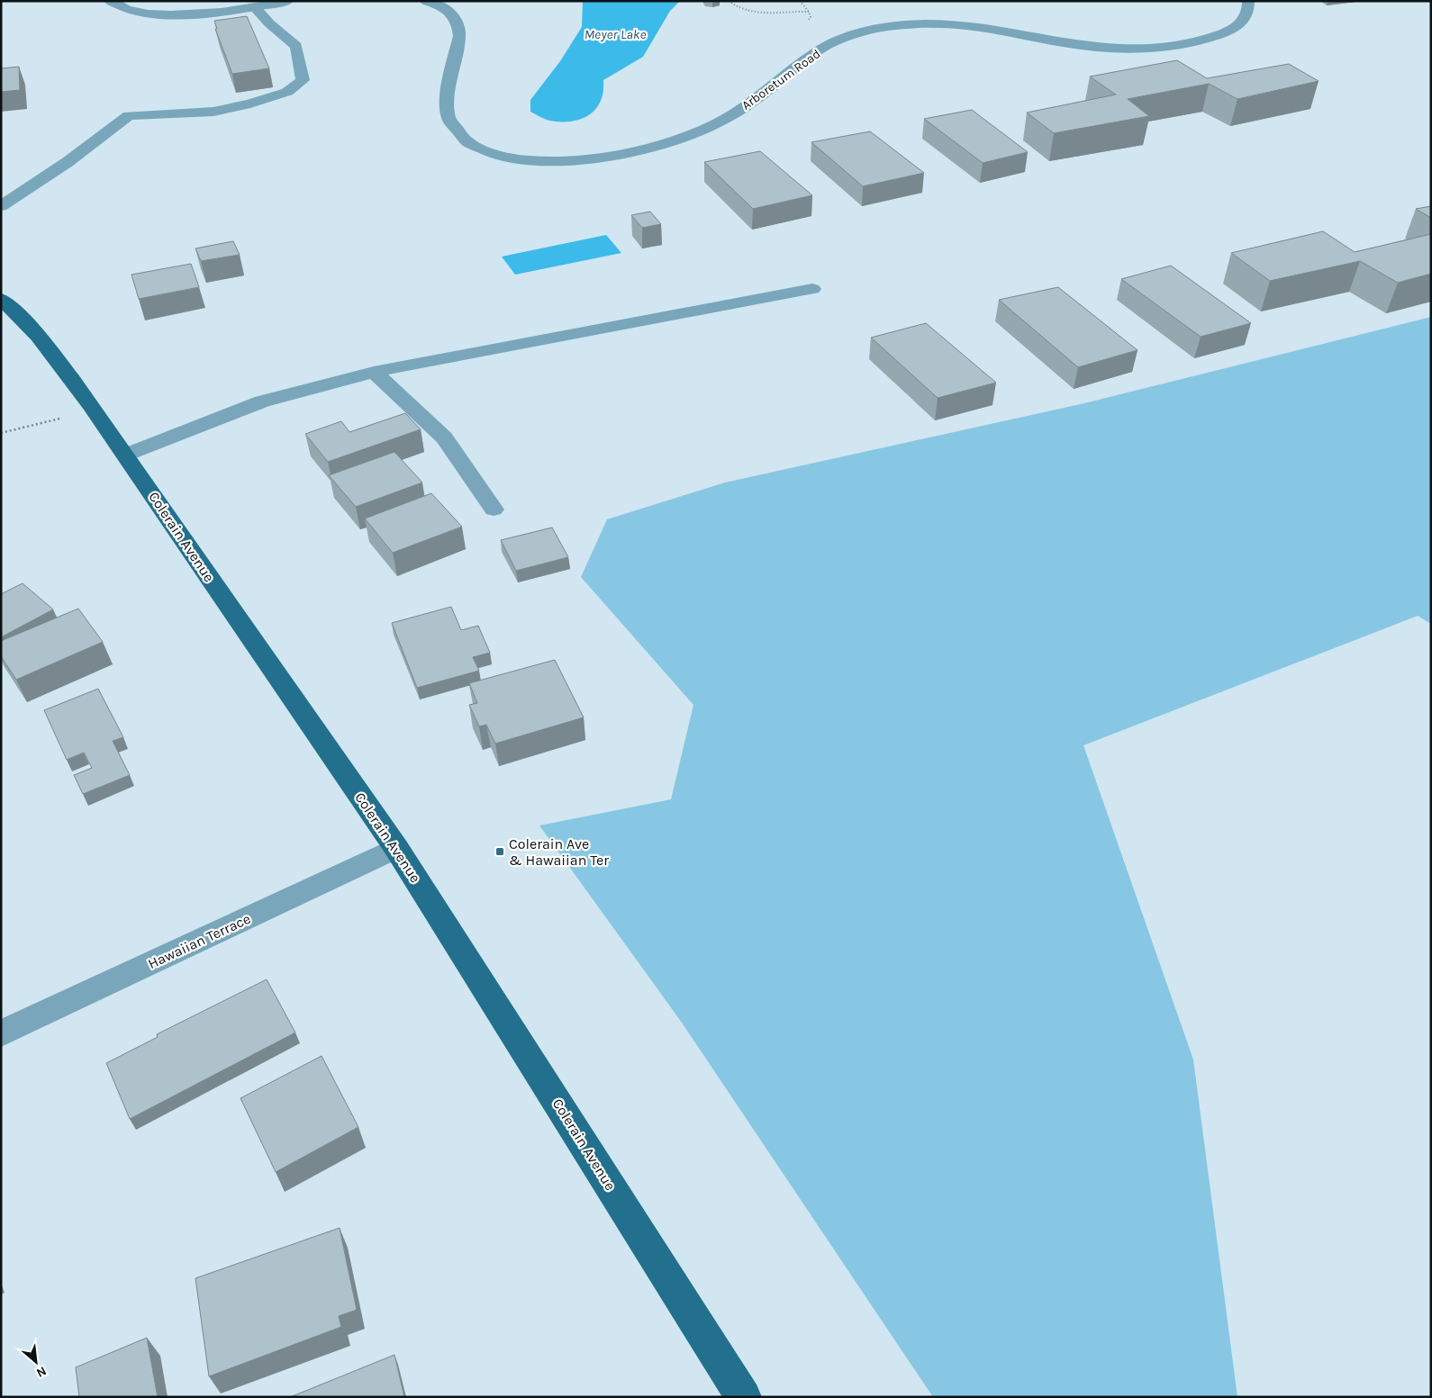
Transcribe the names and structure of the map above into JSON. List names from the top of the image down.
{
  "streets": {
    "main road": ["Colerain Avenue"],
    "street": ["Arboretum Road", "Hawaiian Terrace"]
  },
  "crossings": [
    ["Colerain Avenue", "Hawaiian Terrace"]
  ],
  "water": ["Meyer Lake"],
  "places": {
    "transit": ["Colerain Ave & Hawaiian Ter"]
  },
  "north": "bottom right"
}
